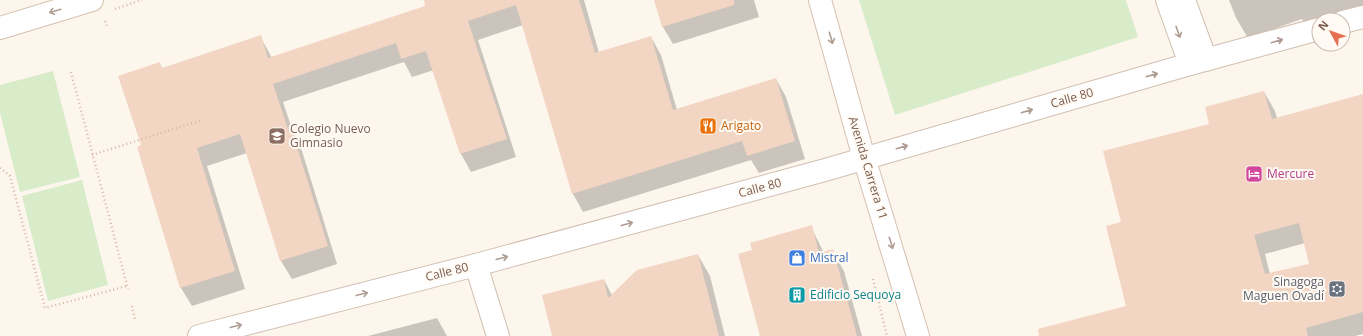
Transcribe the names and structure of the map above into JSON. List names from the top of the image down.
{
  "streets": {
    "street": ["Calle 80", "Avenida Carrera 11"]
  },
  "crossings": [
    ["Calle 80", "Avenida Carrera 11"]
  ],
  "one_way": ["Calle 80", "Avenida Carrera 11"],
  "places": {
    "restaurant": ["Arigato"],
    "school or university": ["Colegio Nuevo Gimnasio"],
    "hotel": ["Mercure"],
    "shop": ["Mistral"],
    "synagogue": ["Sinagoga Maguen Ovadí"],
    "building": ["Edificio Sequoya"]
  },
  "north": "top left"
}
